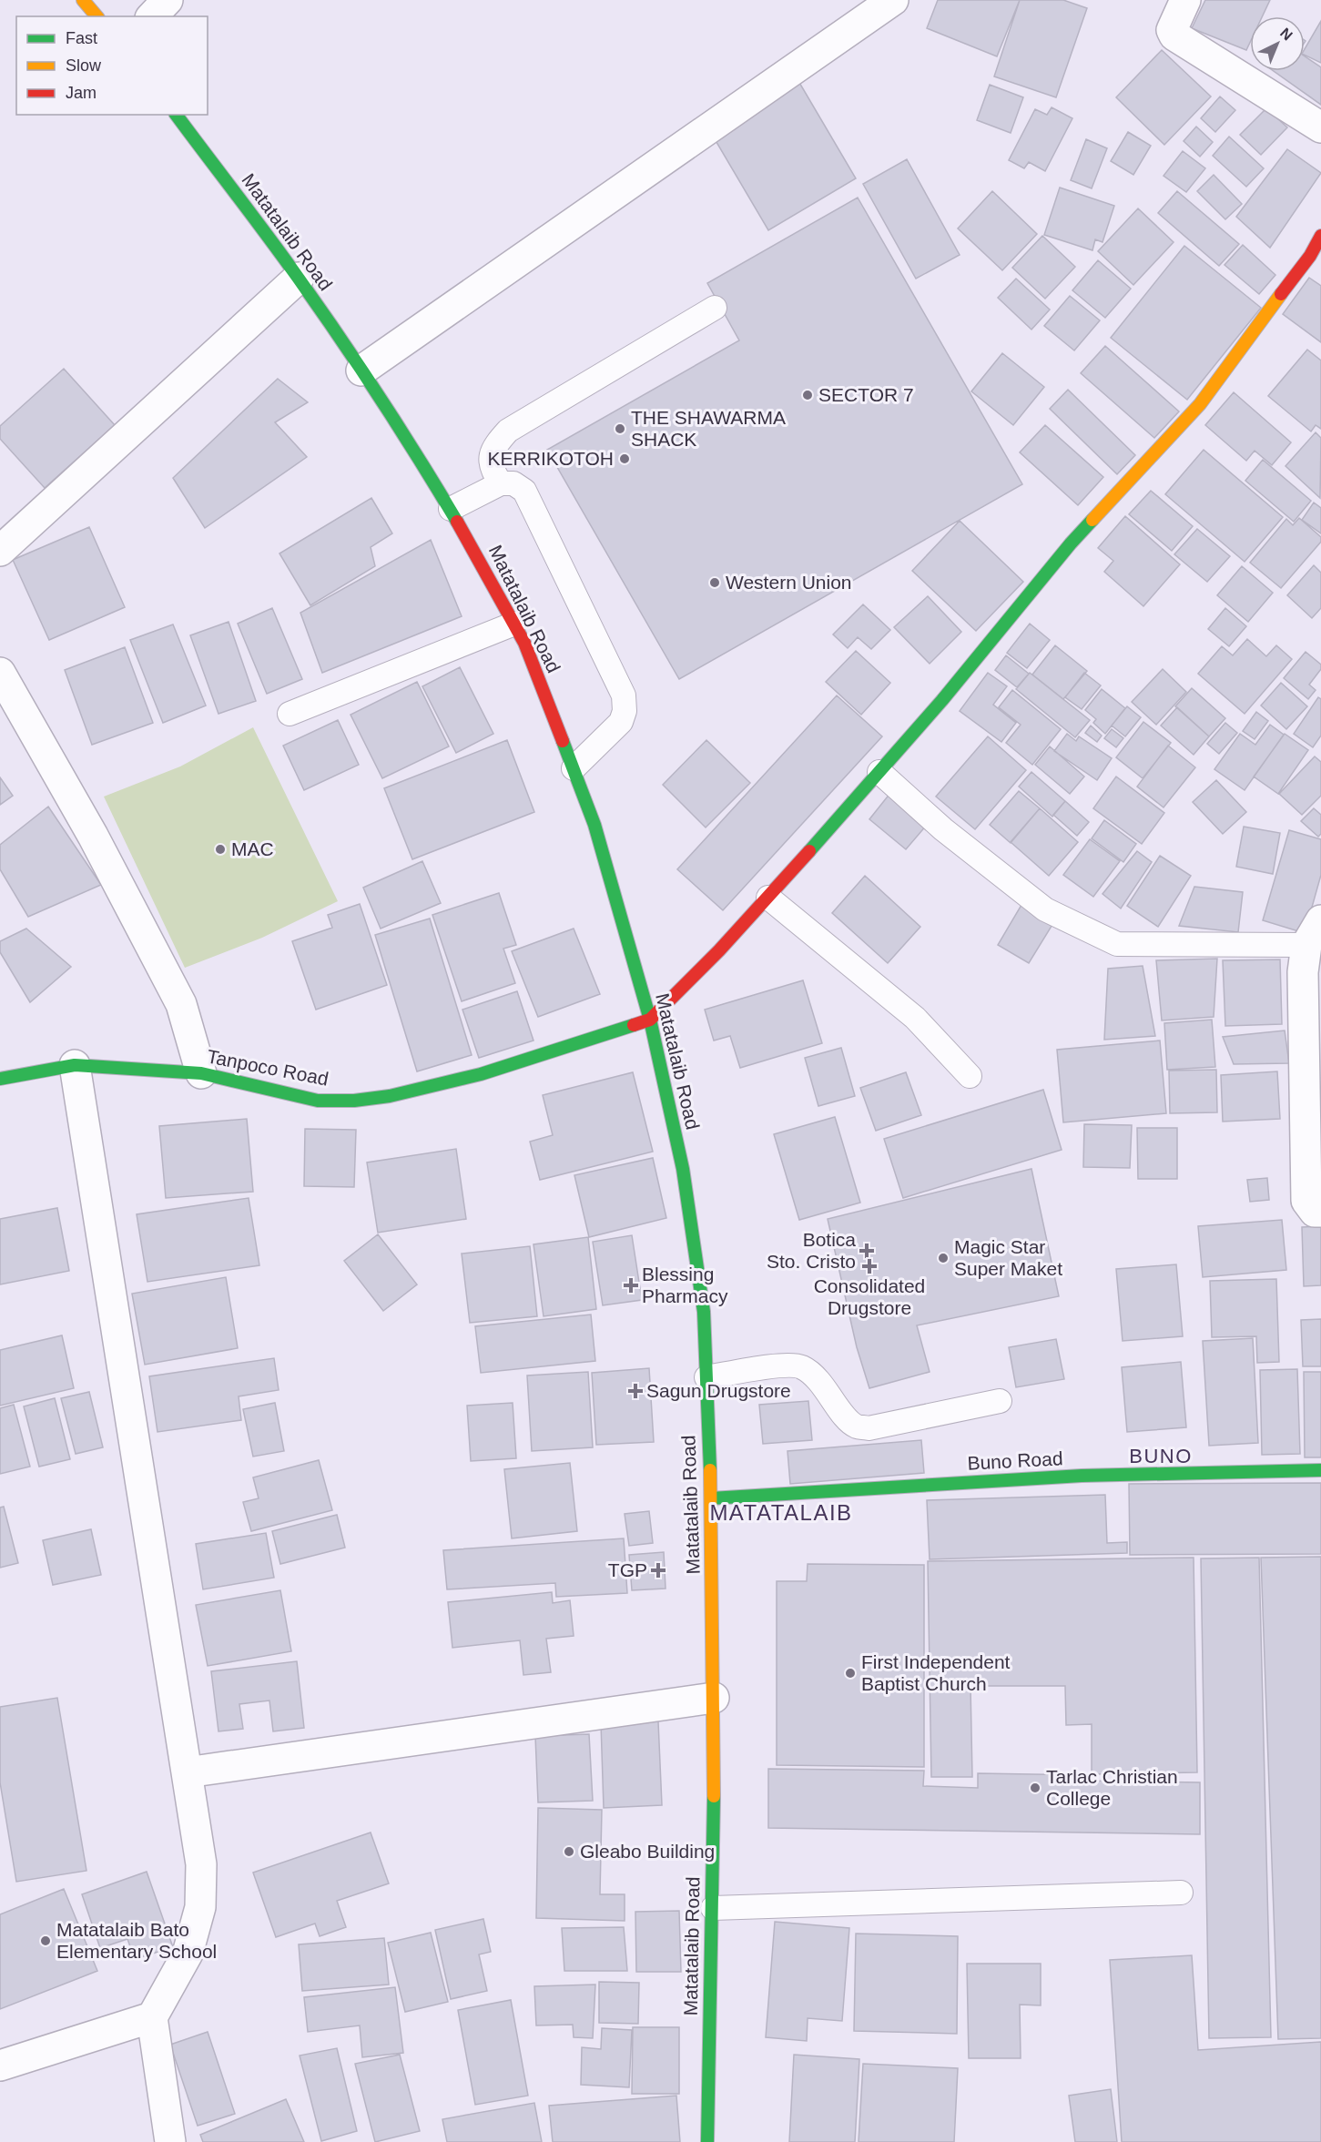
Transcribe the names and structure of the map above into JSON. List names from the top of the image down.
{
  "streets": {
    "street": ["Matatalaib Road", "Tanpoco Road", "Buno Road"]
  },
  "crossings": [
    ["Matatalaib Road", "Tanpoco Road"],
    ["Matatalaib Road", "Buno Road"]
  ],
  "districts": ["BUNO", "MATATALAIB"],
  "places": {
    "other": [
      "SECTOR 7",
      "THE SHAWARMA SHACK",
      "KERRIKOTOH",
      "Western Union",
      "MAC",
      "Magic Star Super Maket",
      "First Independent Baptist Church",
      "Tarlac Christian College",
      "Gleabo Building",
      "Matatalaib Bato Elementary School"
    ],
    "health": [
      "Botica Sto. Cristo",
      "Consolidated Drugstore",
      "Blessing Pharmacy",
      "Sagun Drugstore",
      "TGP"
    ]
  },
  "legend": ["Fast", "Slow", "Jam"],
  "north": "top right"
}
